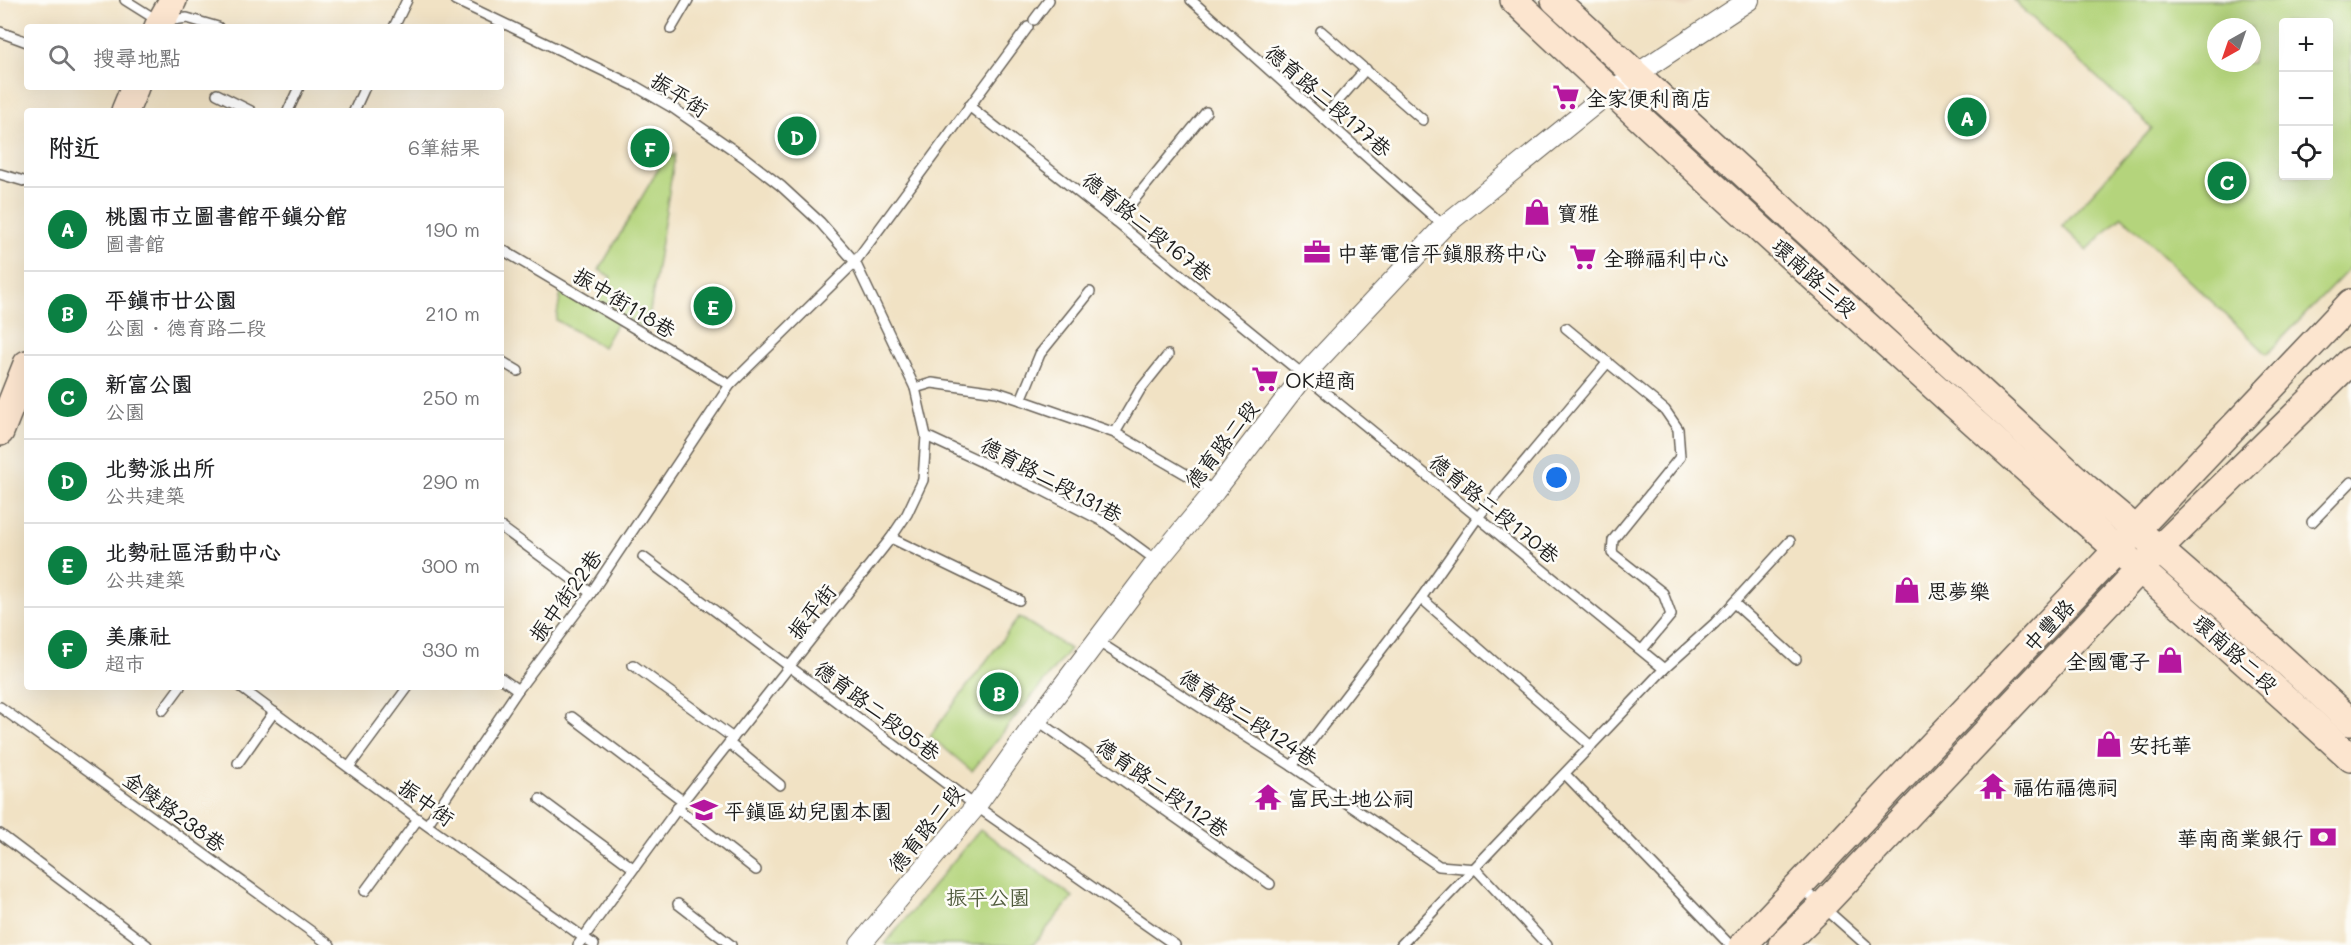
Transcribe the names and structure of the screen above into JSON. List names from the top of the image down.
{
  "streets": {
    "main road": ["環南路三段", "中豐路", "環南路二段"],
    "street": ["德育路二段"],
    "lane": [
      "振平街",
      "德育路二段177巷",
      "德育路二段167巷",
      "振中街118巷",
      "德育路二段131巷",
      "德育路二段170巷",
      "振中街22巷",
      "德育路二段95巷",
      "德育路二段124巷",
      "德育路二段112巷",
      "振中街",
      "金陵路238巷"
    ]
  },
  "crossings": [
    ["振平街", "德育路二段131巷"],
    ["振平街", "振中街22巷"],
    ["振平街", "德育路二段95巷"],
    ["振平街", "振中街"],
    ["德育路二段177巷", "德育路二段"],
    ["德育路二段167巷", "德育路二段"],
    ["德育路二段167巷", "德育路二段170巷"],
    ["環南路三段", "德育路二段"],
    ["環南路三段", "中豐路"],
    ["環南路三段", "環南路二段"],
    ["振中街118巷", "振中街22巷"],
    ["德育路二段", "德育路二段131巷"],
    ["德育路二段", "德育路二段170巷"],
    ["德育路二段", "德育路二段95巷"],
    ["德育路二段", "德育路二段124巷"],
    ["德育路二段", "德育路二段112巷"],
    ["振中街22巷", "振中街"],
    ["中豐路", "環南路二段"]
  ],
  "parks": ["振平公園"],
  "places": {
    "supermarket": ["全家便利商店", "全聯福利中心", "OK超商"],
    "shop": [
      "寶雅",
      "思夢樂",
      "全國電子",
      "安托華"
    ],
    "office": ["中華電信平鎮服務中心"],
    "temple": ["福佑福德祠", "富民土地公祠"],
    "school or university": ["平鎮區幼兒園本園"],
    "bank": ["華南商業銀行"]
  },
  "north": "bottom left",
  "page": {
    "map_buttons": ["+", "−"],
    "search": "搜尋地點",
    "pins": [
      "A",
      "D",
      "F",
      "C",
      "E",
      "B"
    ],
    "heading": ["附近", "6筆結果"],
    "list": [
      {
        "mark": "A",
        "name": "桃園市立圖書館平鎮分館",
        "note": "圖書館",
        "value": "190 m"
      },
      {
        "mark": "B",
        "name": "平鎮市廿公園",
        "note": "公園 · 德育路二段",
        "value": "210 m"
      },
      {
        "mark": "C",
        "name": "新富公園",
        "note": "公園",
        "value": "250 m"
      },
      {
        "mark": "D",
        "name": "北勢派出所",
        "note": "公共建築",
        "value": "290 m"
      },
      {
        "mark": "E",
        "name": "北勢社區活動中心",
        "note": "公共建築",
        "value": "300 m"
      },
      {
        "mark": "F",
        "name": "美廉社",
        "note": "超市",
        "value": "330 m"
      }
    ]
  }
}
